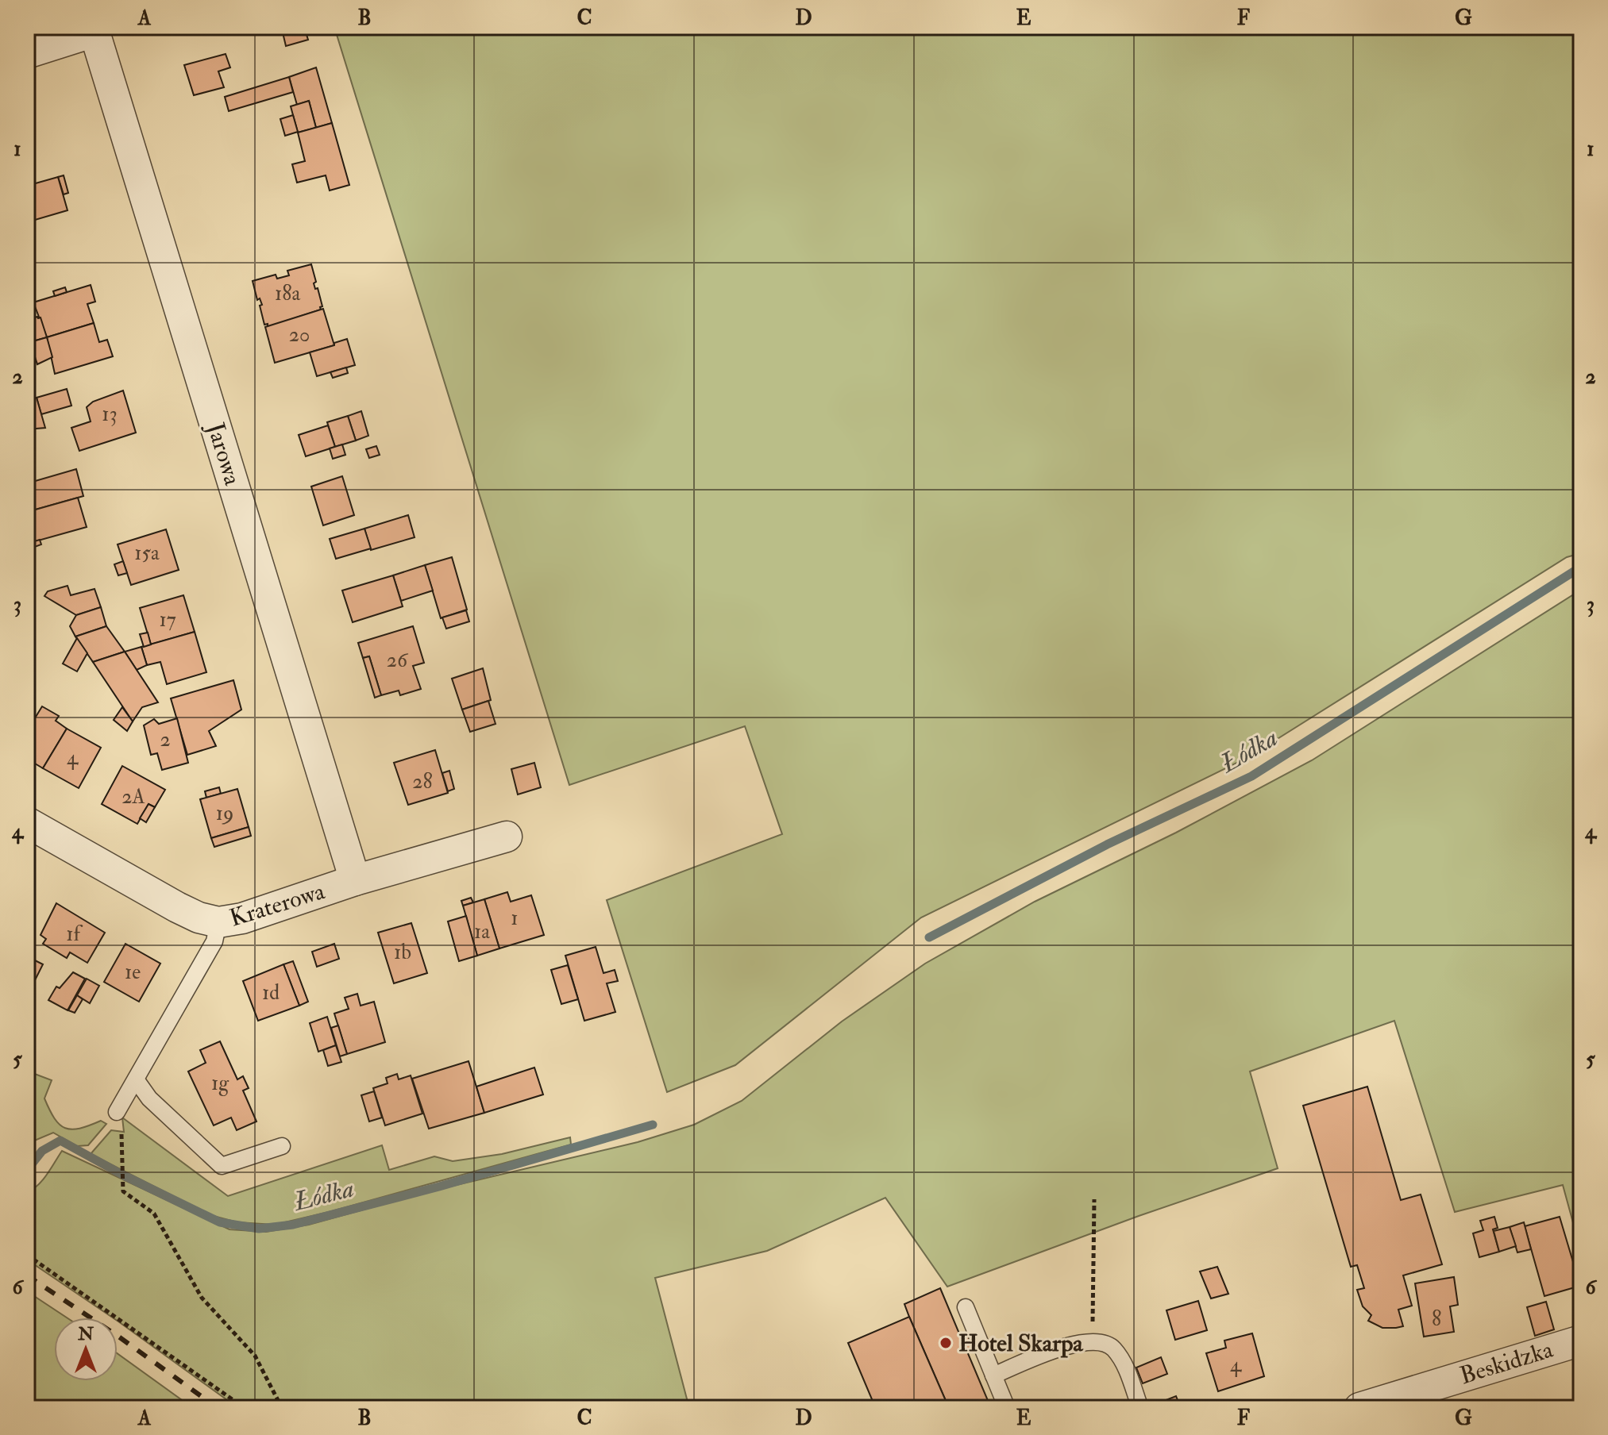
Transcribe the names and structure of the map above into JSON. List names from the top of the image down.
{
  "streets": {
    "street": ["Jarowa", "Kraterowa", "Beskidzka"]
  },
  "crossings": [
    ["Jarowa", "Kraterowa"]
  ],
  "water": ["Łódka"],
  "places": ["Hotel Skarpa"],
  "house_numbers": [
    "18a",
    "20",
    "13",
    "15a",
    "17",
    "26",
    "2",
    "4",
    "28",
    "2A",
    "19",
    "1",
    "1a",
    "1f",
    "1b",
    "1e",
    "1d",
    "1g",
    "8",
    "4"
  ],
  "north": "top",
  "grid": {
    "columns": [
      "A",
      "B",
      "C",
      "D",
      "E",
      "F",
      "G"
    ],
    "rows": [
      "1",
      "2",
      "3",
      "4",
      "5",
      "6"
    ]
  }
}
